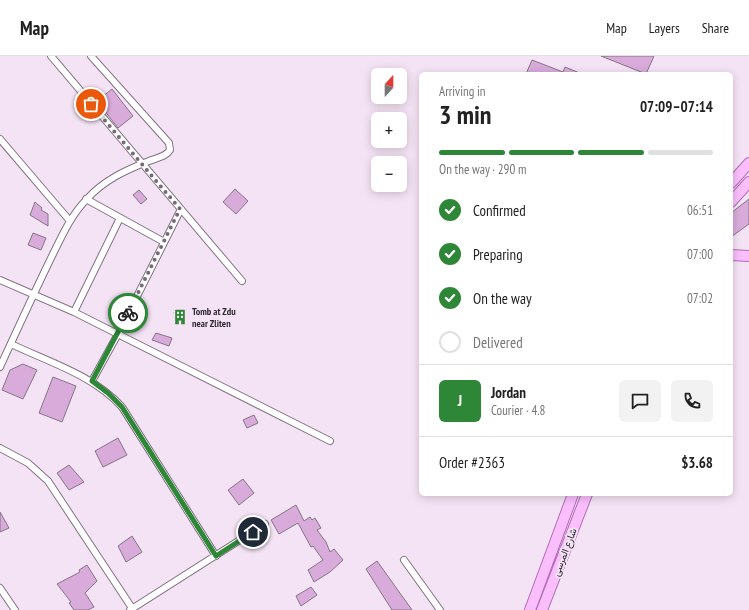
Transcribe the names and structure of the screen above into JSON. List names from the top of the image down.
{
  "streets": {
    "main road": ["شارع المرسى"]
  },
  "places": {
    "building": ["Tomb at Zdu near Zliten"]
  },
  "north": "top",
  "page": {
    "header": "Map",
    "nav": ["Map", "Layers", "Share"],
    "map_buttons": ["+", "−"],
    "heading": ["3 min", "Arriving in", "07:09–07:14"],
    "panel": [
      "Jordan",
      "Courier · 4.8",
      "Order #2363",
      "$3.68"
    ],
    "bar": "On the way · 290 m",
    "list": [
      ["Confirmed", "06:51"],
      ["Preparing", "07:00"],
      ["On the way", "07:02"],
      "Delivered"
    ],
    "round": "J"
  }
}
